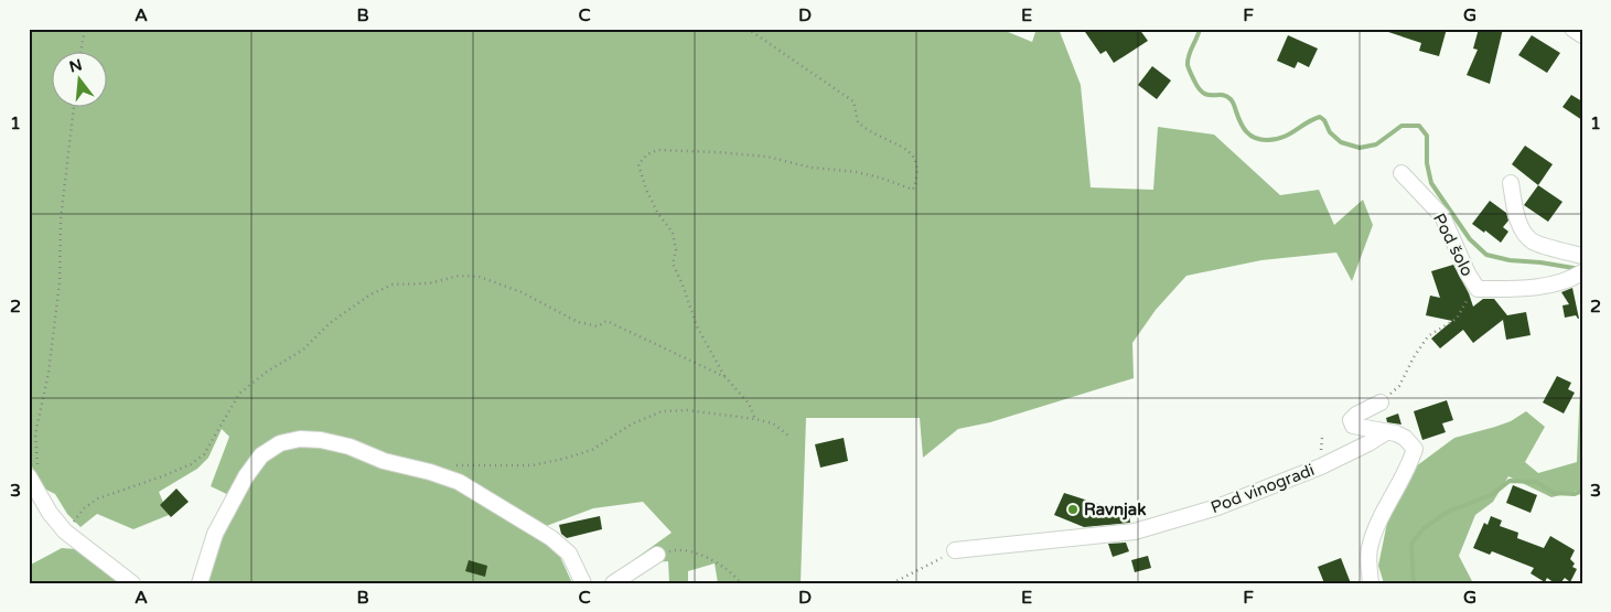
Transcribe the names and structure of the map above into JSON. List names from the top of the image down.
{
  "streets": {
    "street": ["Pod šolo", "Pod vinogradi"]
  },
  "places": ["Ravnjak"],
  "north": "top",
  "grid": {
    "columns": [
      "A",
      "B",
      "C",
      "D",
      "E",
      "F",
      "G"
    ],
    "rows": ["1", "2", "3"]
  }
}
